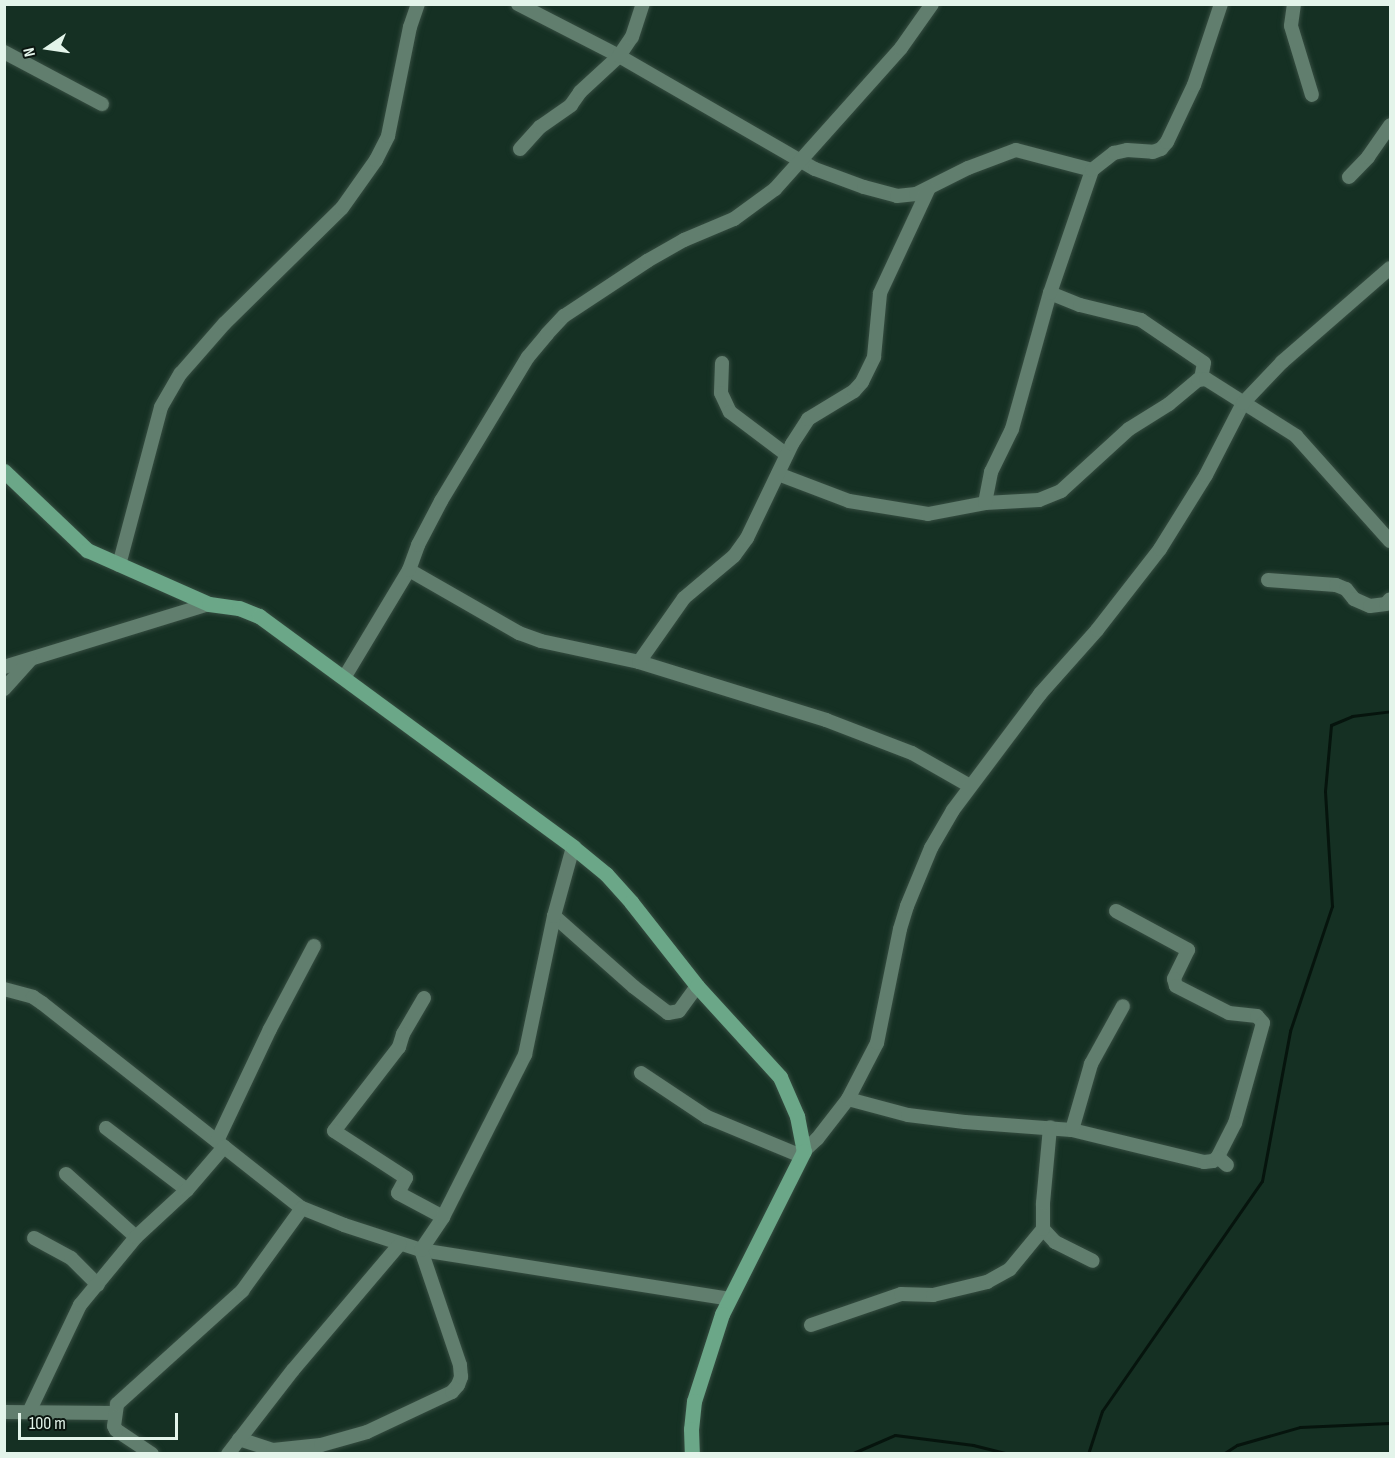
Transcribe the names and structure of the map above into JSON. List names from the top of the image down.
{
  "scale_bar": "100 m",
  "north": "left"
}
